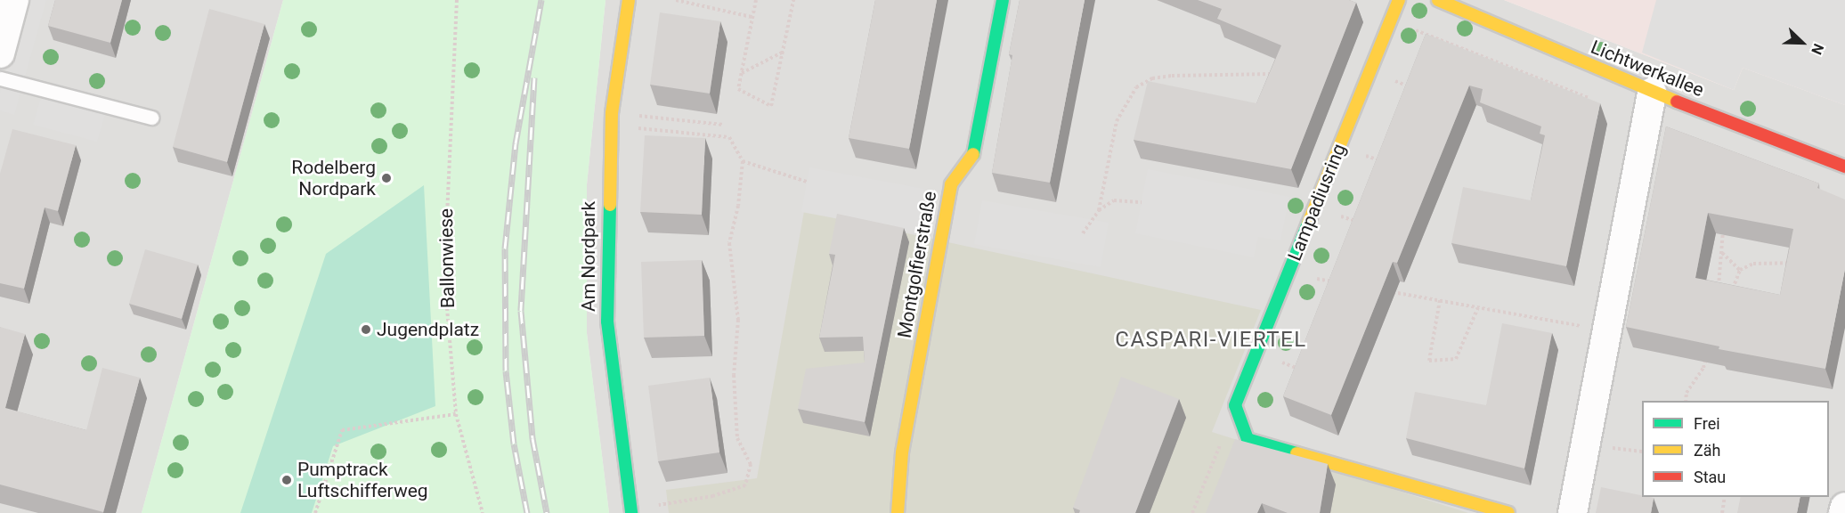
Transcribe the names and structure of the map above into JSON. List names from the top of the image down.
{
  "streets": {
    "street": [
      "Lichtwerkallee",
      "Lampadiusring",
      "Am Nordpark",
      "Montgolfierstraße"
    ],
    "path": ["Ballonwiese"]
  },
  "districts": ["CASPARI-VIERTEL"],
  "places": ["Rodelberg Nordpark", "Jugendplatz", "Pumptrack Luftschifferweg"],
  "legend": ["Frei", "Zäh", "Stau"],
  "north": "bottom right"
}
